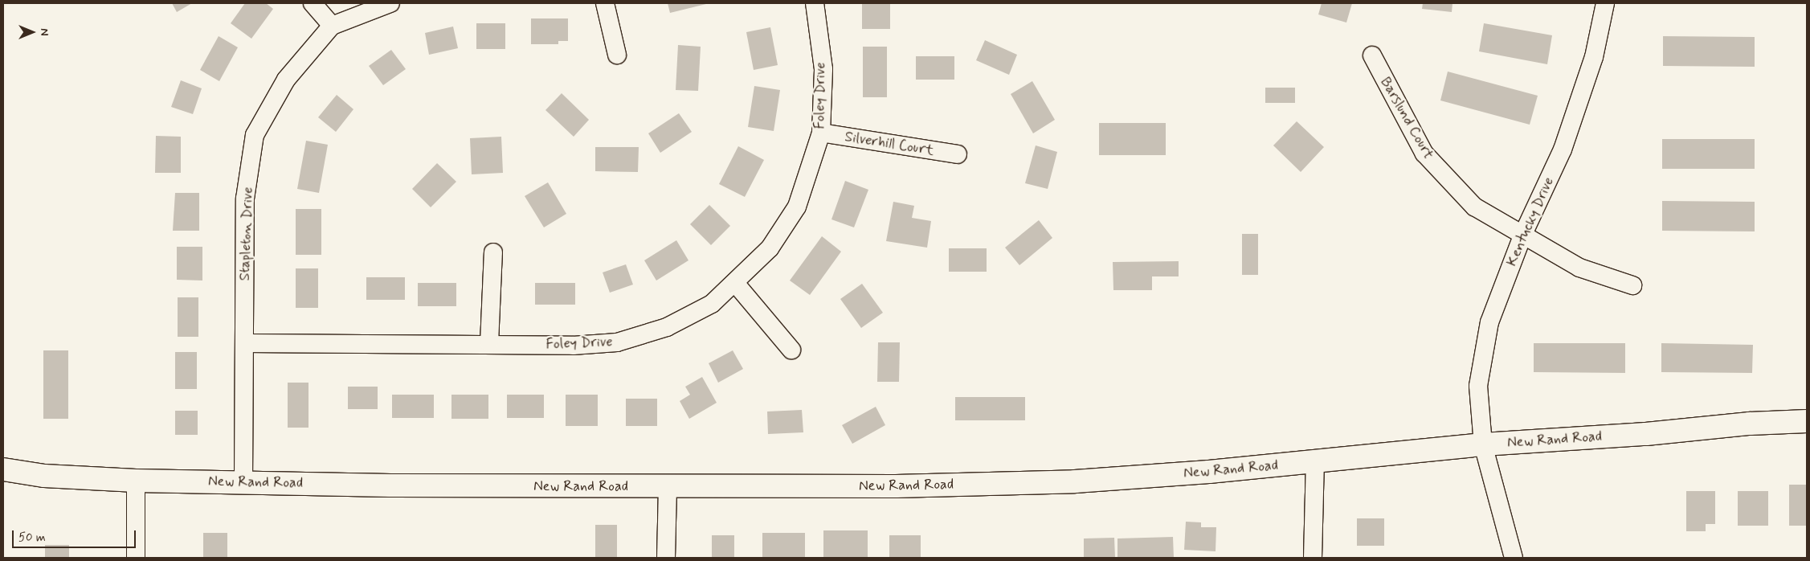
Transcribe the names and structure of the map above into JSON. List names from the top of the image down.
{
  "streets": {
    "street": [
      "Foley Drive",
      "Barslund Court",
      "Silverhill Court",
      "Kentucky Drive",
      "Stapleton Drive",
      "New Rand Road"
    ]
  },
  "crossings": [
    ["Foley Drive", "Silverhill Court"],
    ["Foley Drive", "Stapleton Drive"],
    ["Barslund Court", "Kentucky Drive"],
    ["Kentucky Drive", "New Rand Road"],
    ["Stapleton Drive", "New Rand Road"]
  ],
  "scale_bar": "50 m",
  "north": "right"
}
